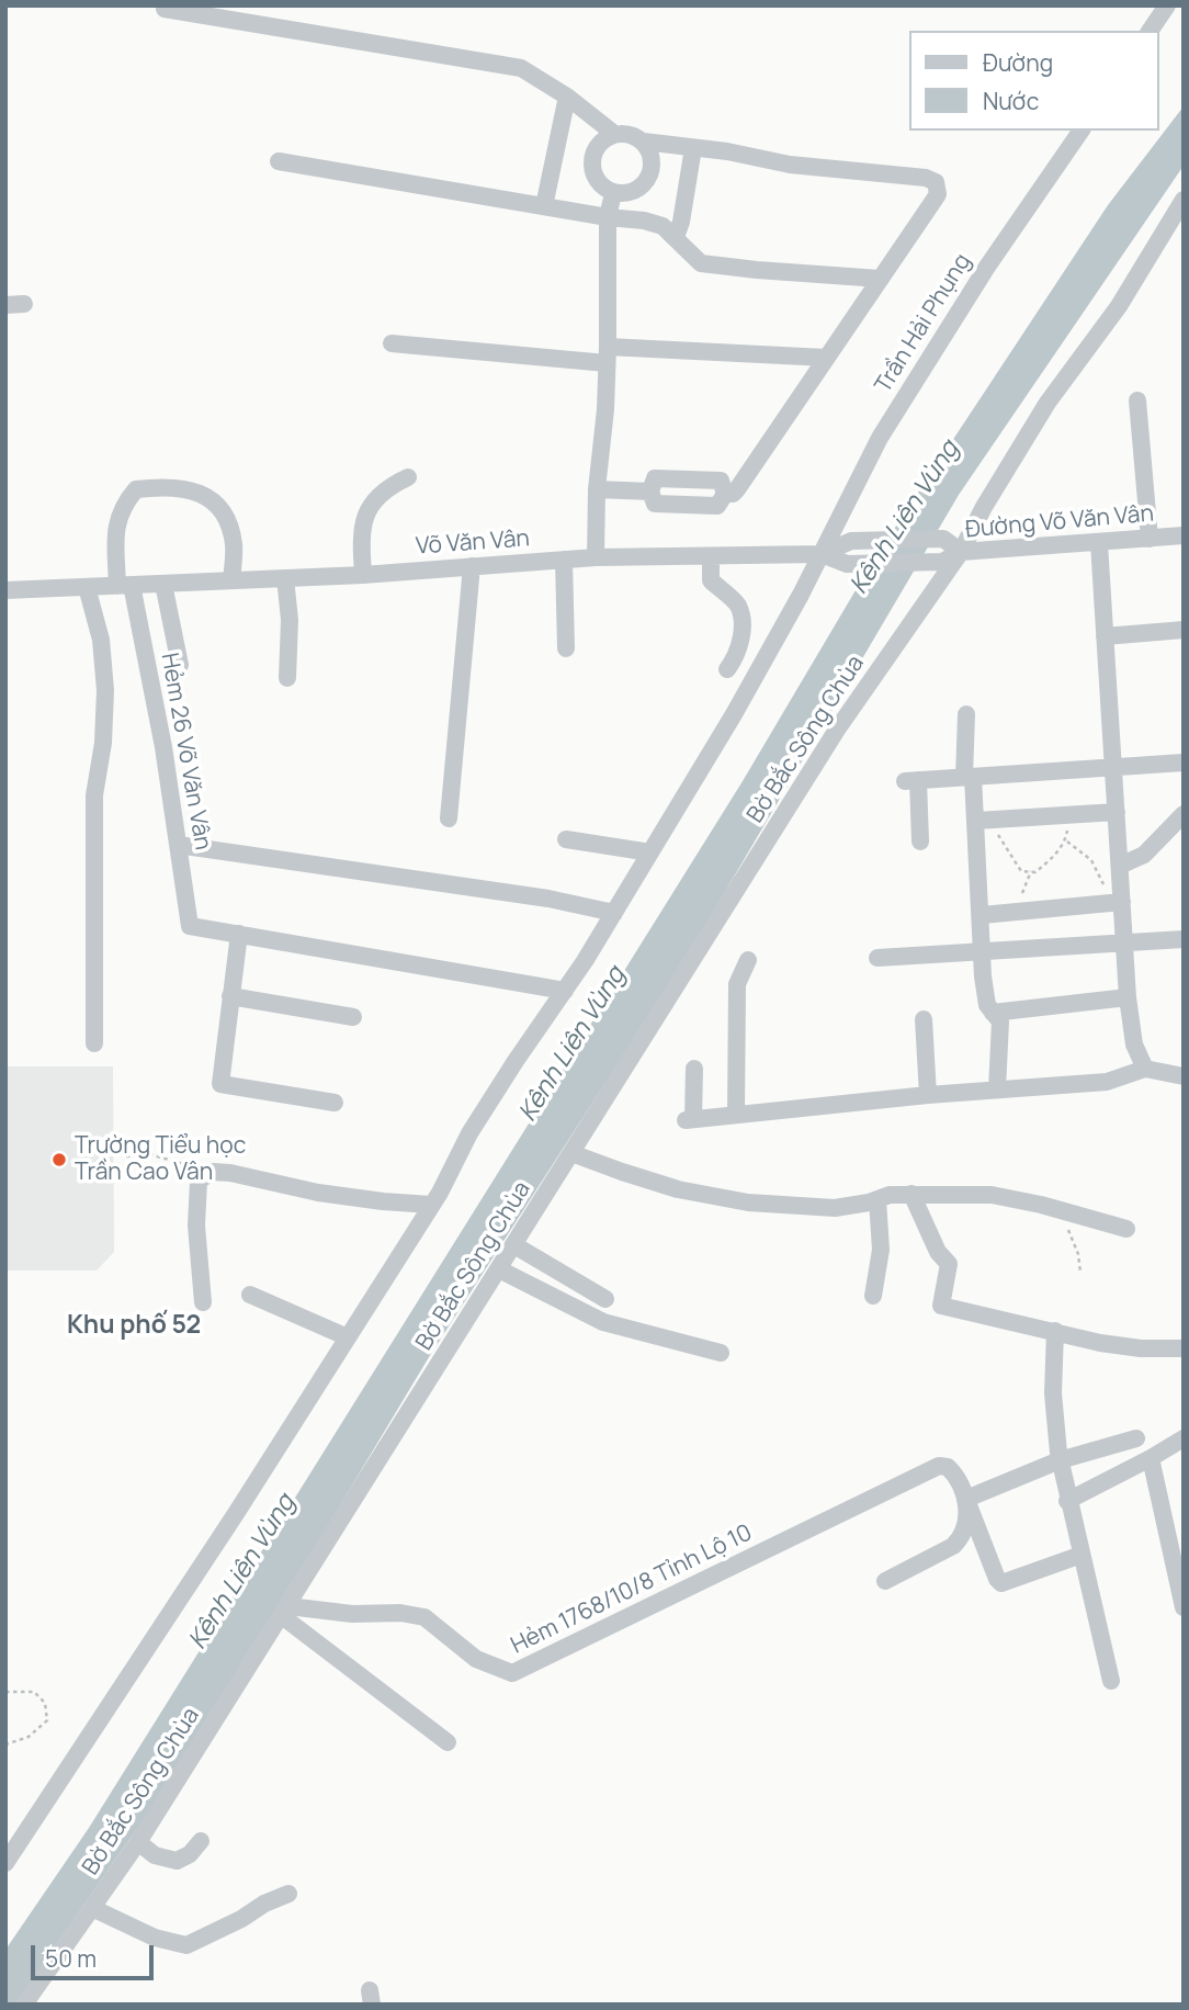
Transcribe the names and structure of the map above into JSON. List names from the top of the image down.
{
  "streets": {
    "street": [
      "Trần Hải Phụng",
      "Đường Võ Văn Vân",
      "Võ Văn Vân",
      "Bờ Bắc Sông Chùa",
      "Hẻm 26 Võ Văn Vân",
      "Hẻm 1768/10/8 Tỉnh Lộ 10"
    ]
  },
  "crossings": [
    ["Trần Hải Phụng", "Võ Văn Vân"],
    ["Đường Võ Văn Vân", "Võ Văn Vân"],
    ["Đường Võ Văn Vân", "Bờ Bắc Sông Chùa"],
    ["Võ Văn Vân", "Hẻm 26 Võ Văn Vân"],
    ["Bờ Bắc Sông Chùa", "Hẻm 1768/10/8 Tỉnh Lộ 10"]
  ],
  "districts": ["Khu phố 52"],
  "water": ["Kênh Liên Vùng"],
  "places": ["Trường Tiểu học Trần Cao Vân"],
  "legend": ["Đường", "Nước"],
  "scale_bar": "50 m"
}
